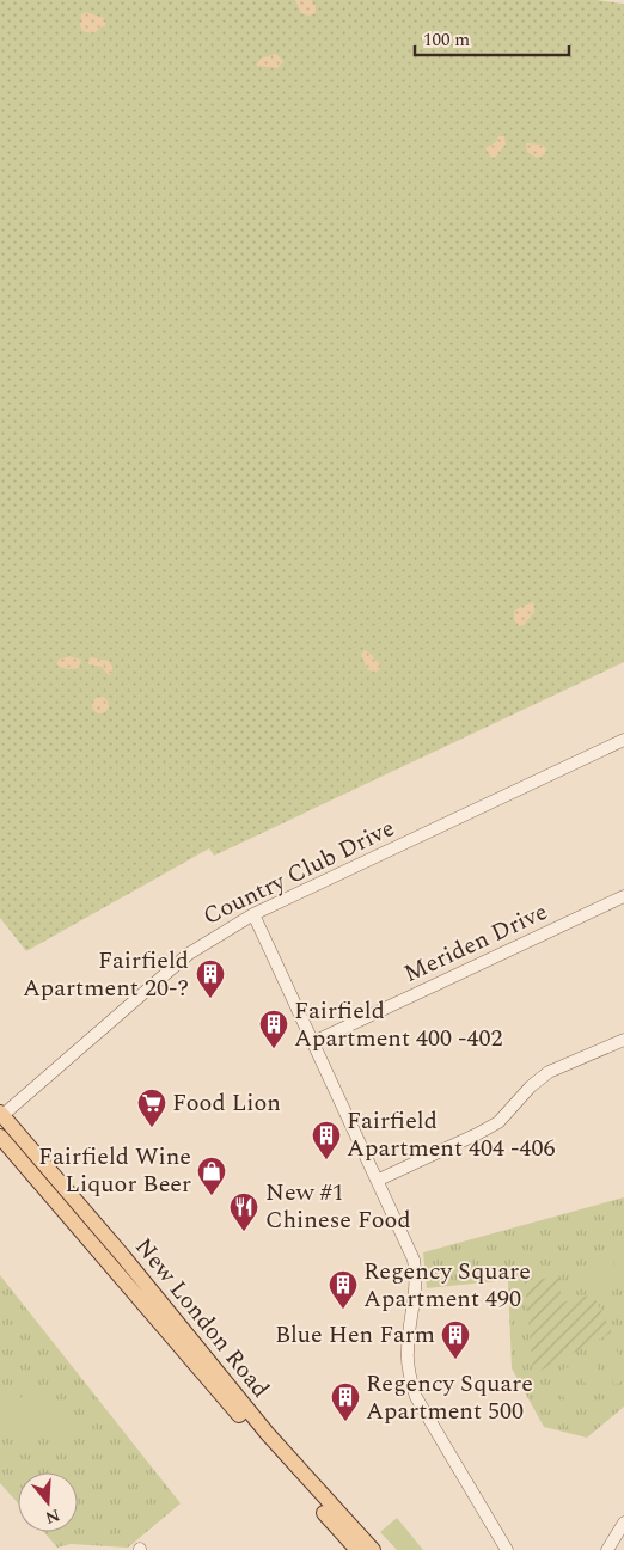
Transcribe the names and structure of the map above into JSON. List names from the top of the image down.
{
  "streets": {
    "main road": ["New London Road"],
    "street": ["Country Club Drive", "Meriden Drive"]
  },
  "crossings": [
    ["Country Club Drive", "New London Road"]
  ],
  "places": {
    "building": [
      "Fairfield Apartment 20-?",
      "Fairfield Apartment 400 -402",
      "Fairfield Apartment 404 -406",
      "Regency Square Apartment 490",
      "Blue Hen Farm",
      "Regency Square Apartment 500"
    ],
    "supermarket": ["Food Lion"],
    "shop": ["Fairfield Wine Liquor Beer"],
    "restaurant": ["New #1 Chinese Food"]
  },
  "scale_bar": "100 m",
  "north": "bottom"
}
